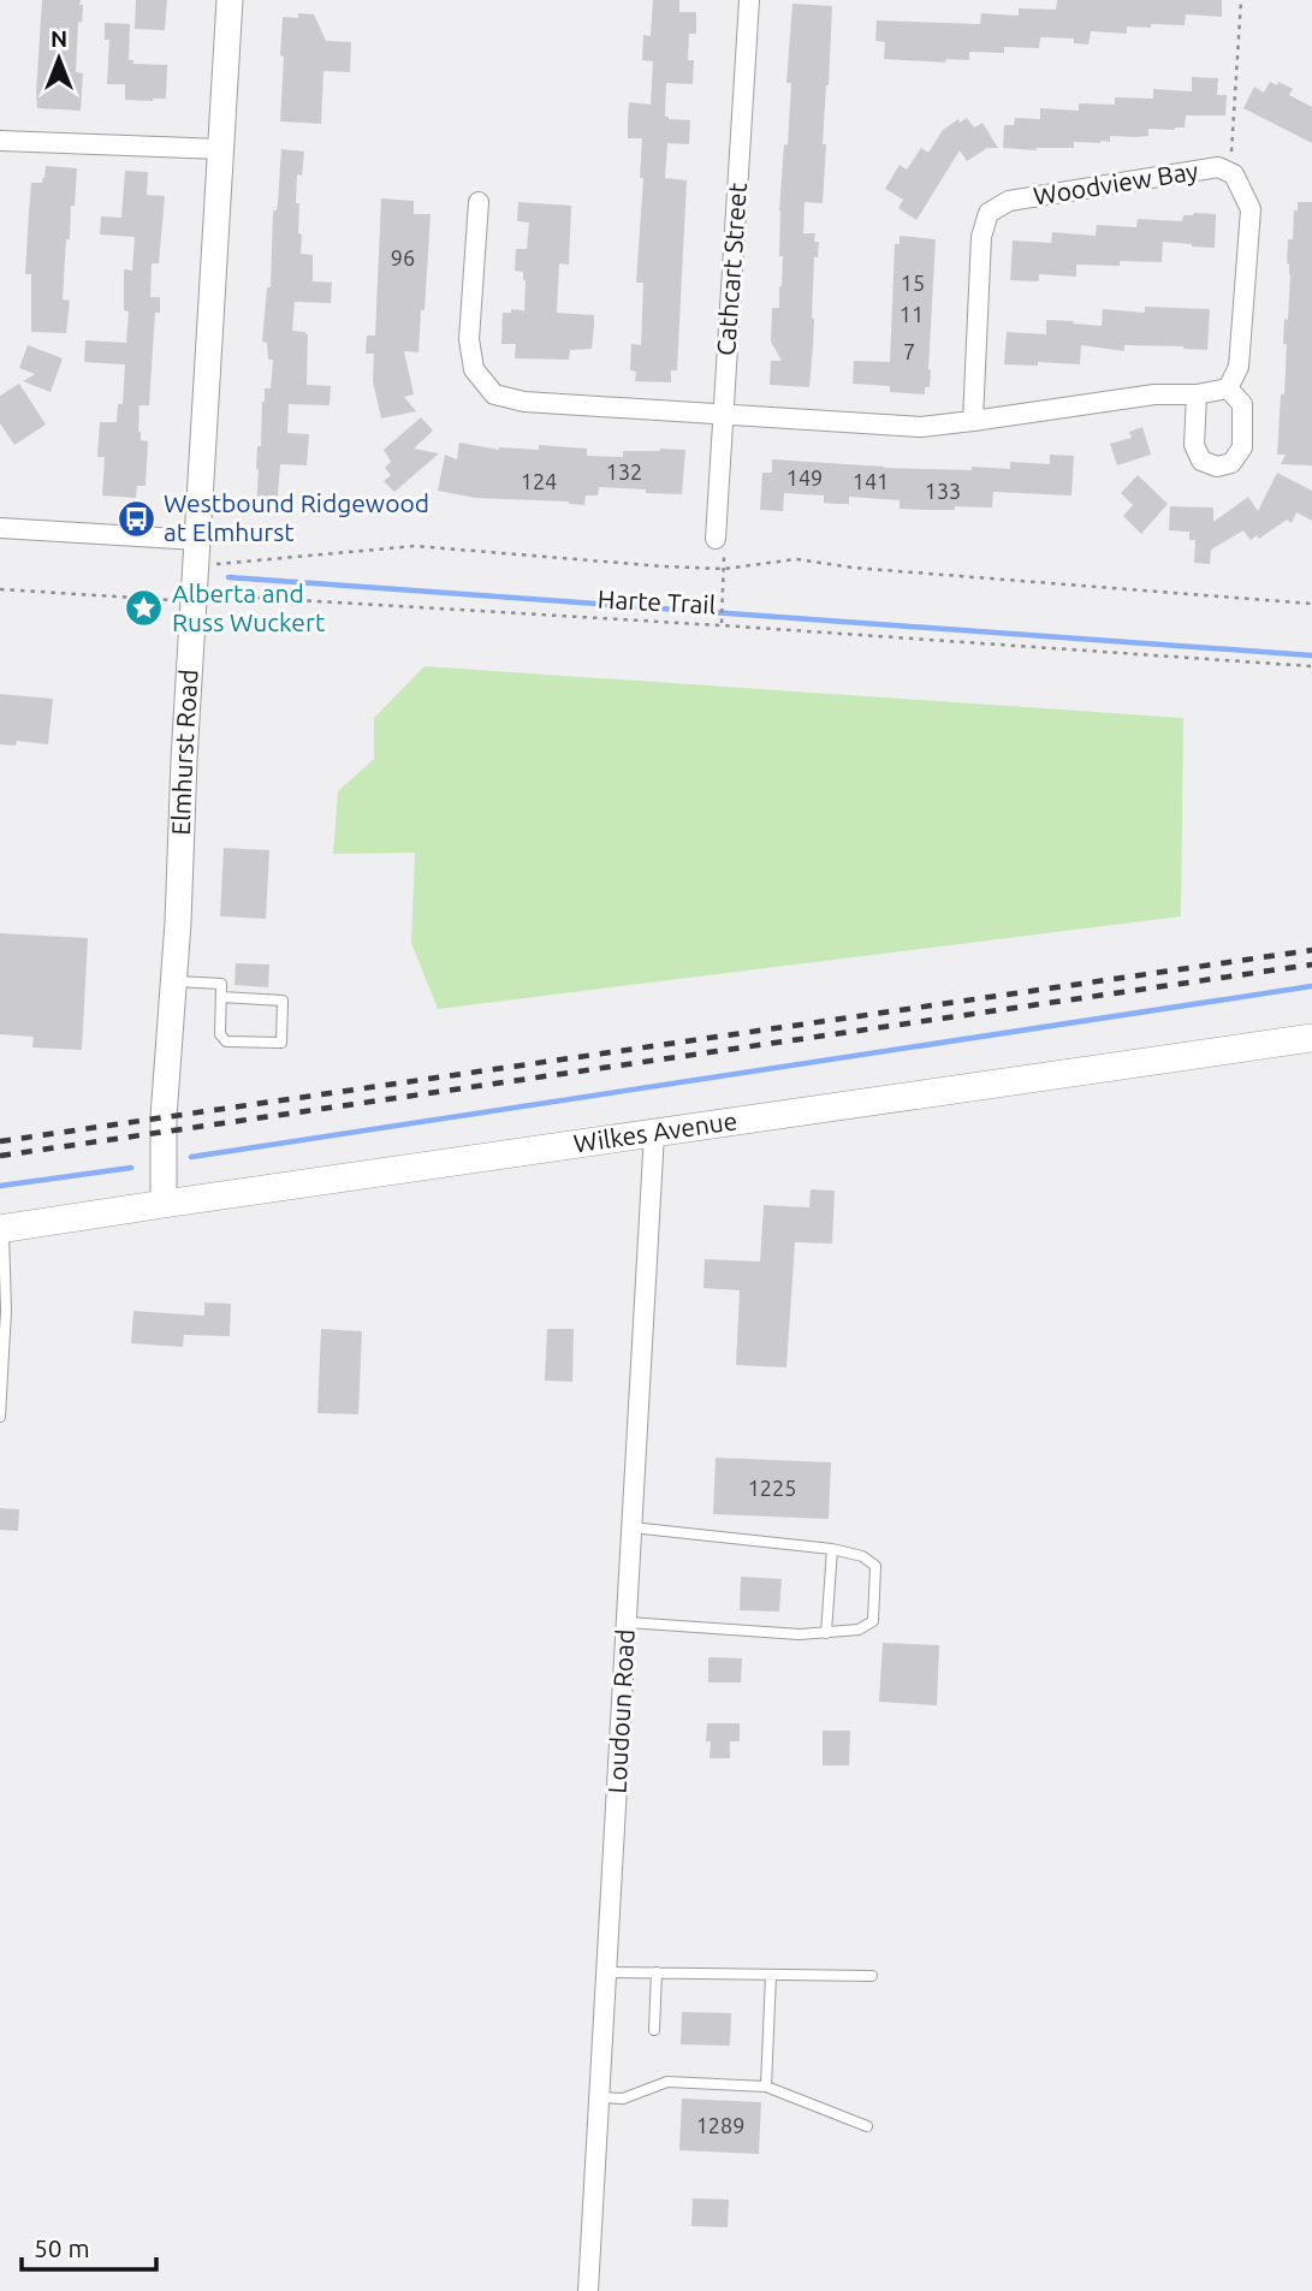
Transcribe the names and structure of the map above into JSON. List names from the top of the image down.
{
  "streets": {
    "main road": ["Wilkes Avenue"],
    "street": [
      "Woodview Bay",
      "Cathcart Street",
      "Elmhurst Road",
      "Loudoun Road"
    ],
    "path": ["Harte Trail"]
  },
  "crossings": [
    ["Harte Trail", "Elmhurst Road"],
    ["Elmhurst Road", "Wilkes Avenue"],
    ["Wilkes Avenue", "Loudoun Road"]
  ],
  "places": {
    "bus stop": ["Westbound Ridgewood at Elmhurst"],
    "place": ["Alberta and Russ Wuckert"]
  },
  "house_numbers": [
    "96",
    "15",
    "11",
    "7",
    "132",
    "149",
    "124",
    "141",
    "133",
    "1225",
    "1289"
  ],
  "scale_bar": "50 m",
  "north": "top"
}
